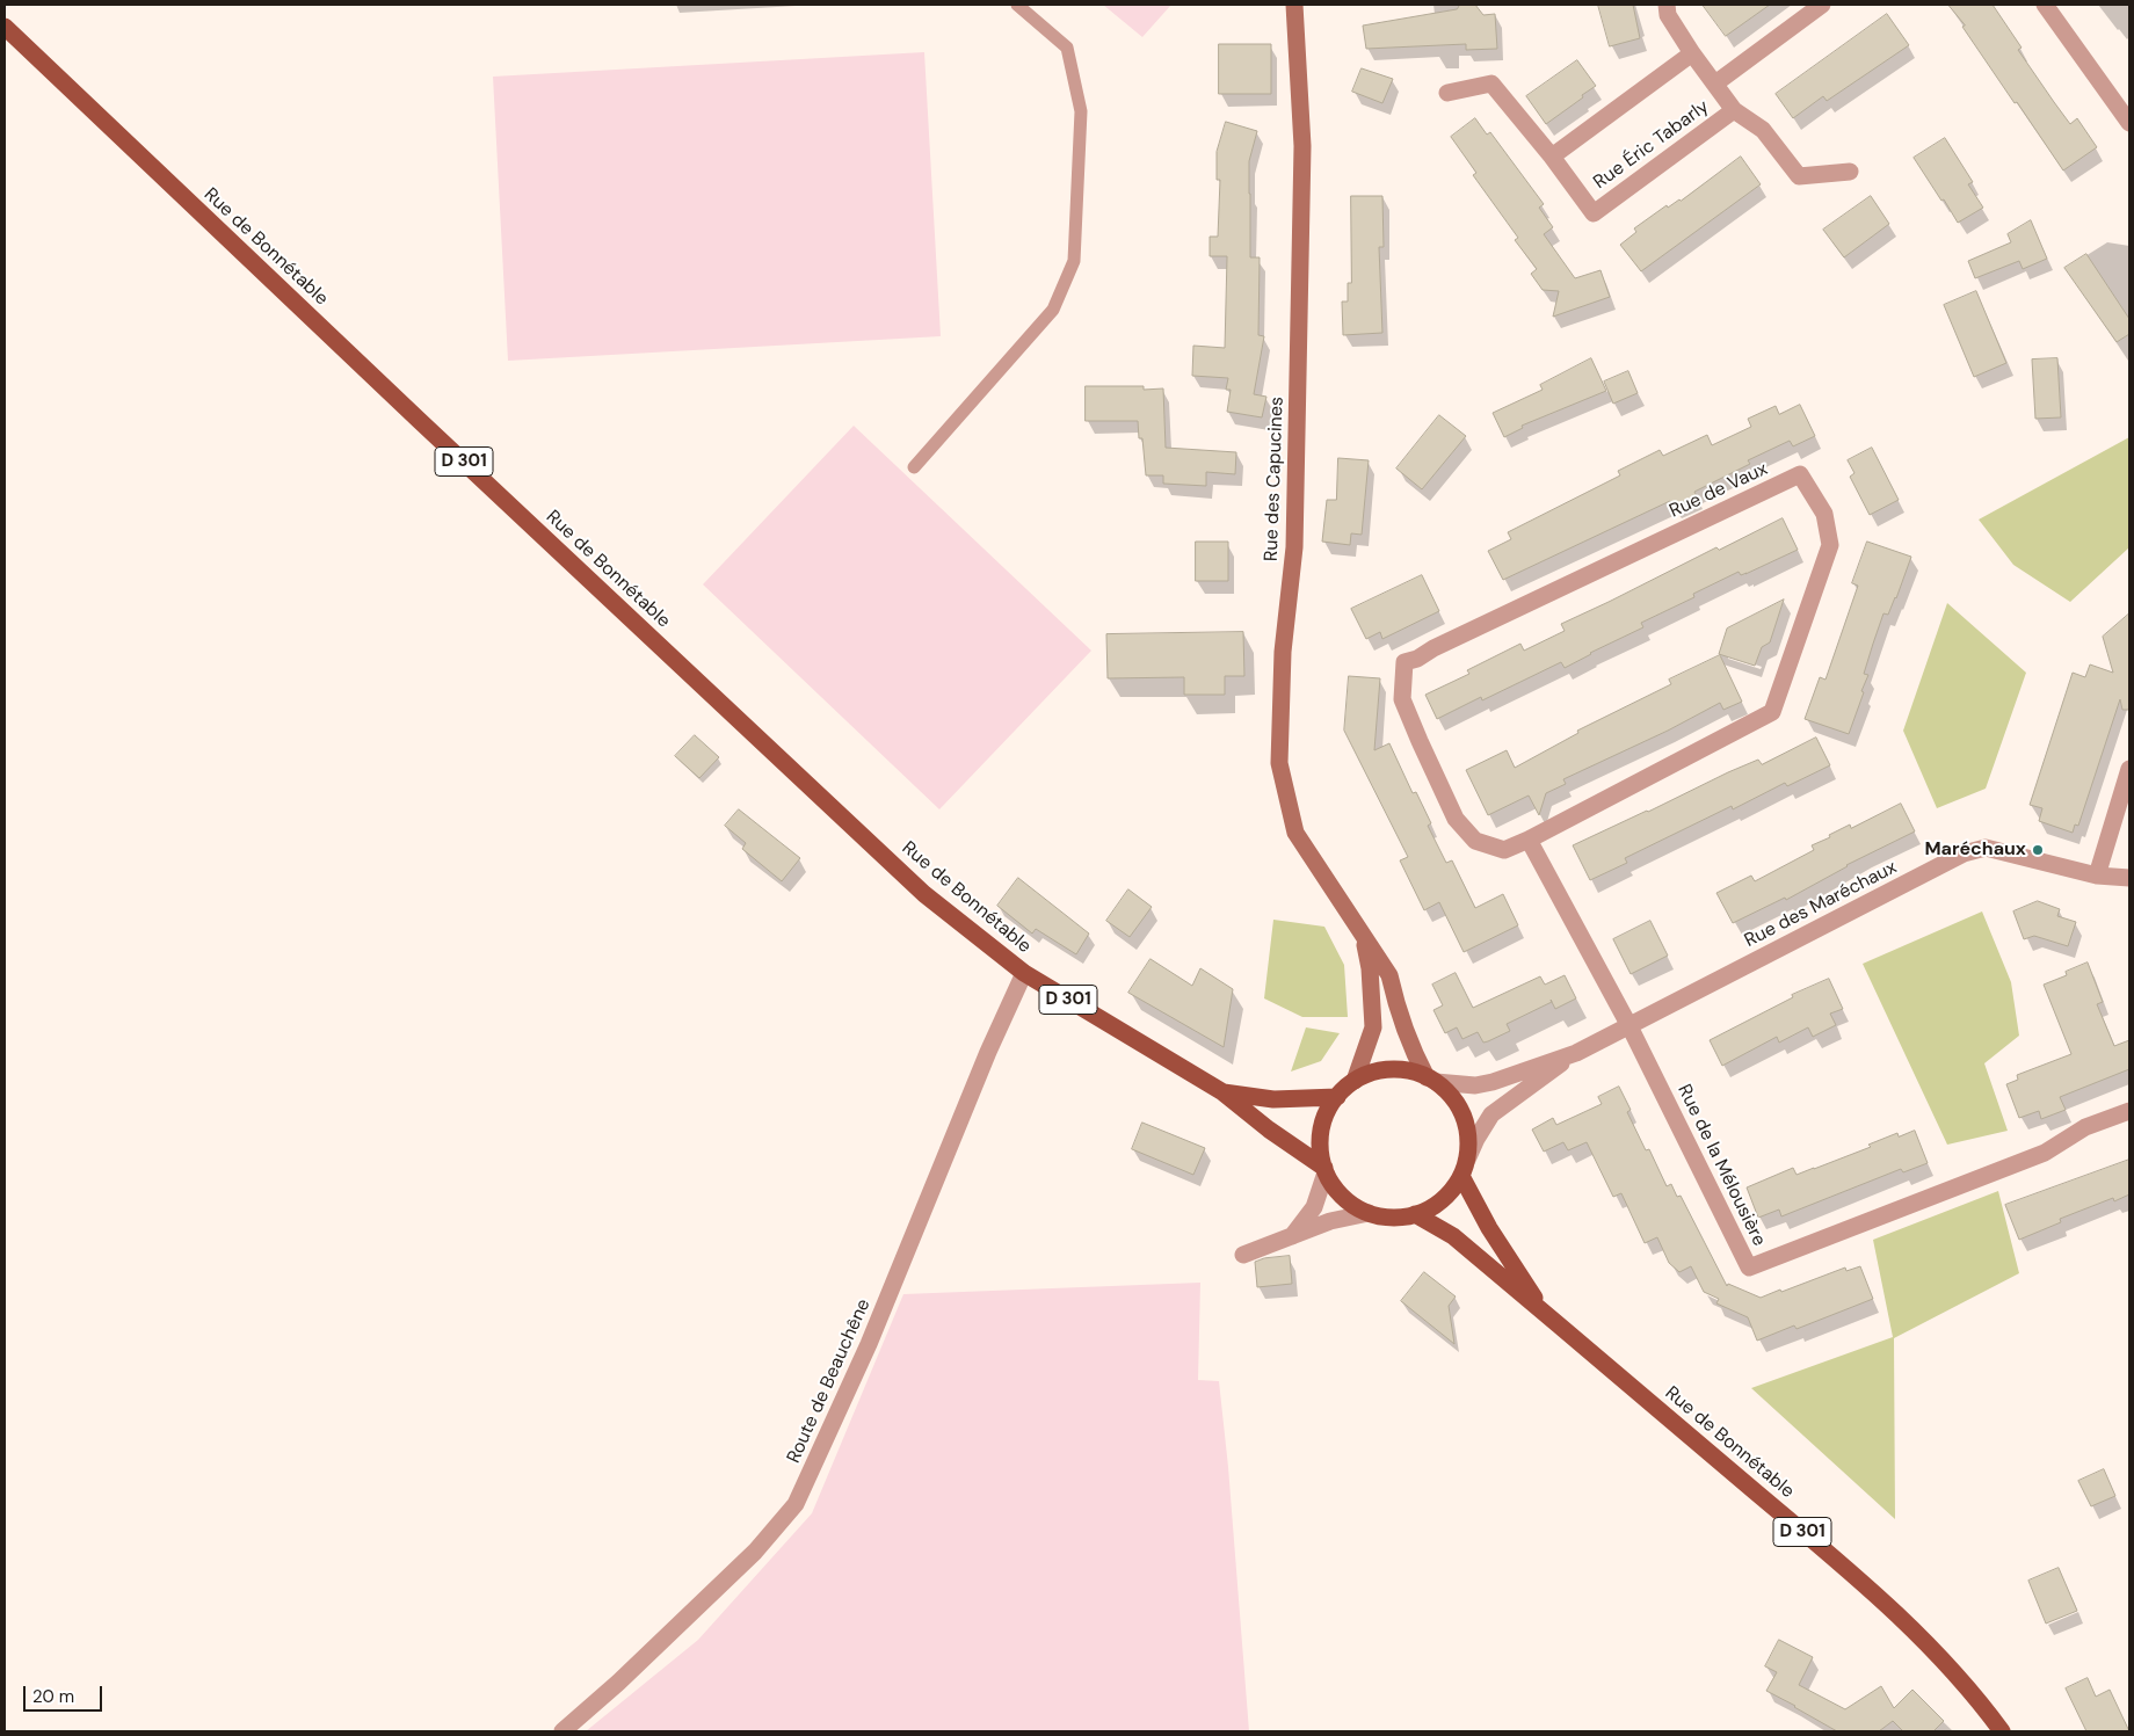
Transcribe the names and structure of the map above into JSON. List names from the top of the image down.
{
  "streets": {
    "main road": ["Rue de Bonnétable", "D 301"],
    "street": [
      "Rue Éric Tabarly",
      "Rue des Capucines",
      "Rue de Vaux",
      "Rue des Maréchaux",
      "Rue de la Mélousière",
      "Route de Beauchêne"
    ]
  },
  "crossings": [
    ["Rue de Bonnétable", "Rue des Capucines"],
    ["Rue de Bonnétable", "Rue des Maréchaux"],
    ["Rue de Bonnétable", "Route de Beauchêne"],
    ["Rue des Capucines", "Rue des Maréchaux"],
    ["Rue de Vaux", "Rue de la Mélousière"],
    ["Rue des Maréchaux", "Rue de la Mélousière"]
  ],
  "places": ["Maréchaux"],
  "scale_bar": "20 m"
}
